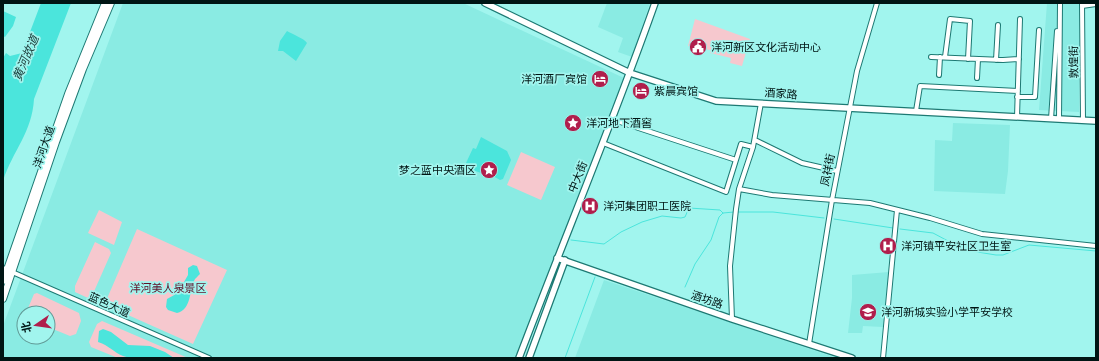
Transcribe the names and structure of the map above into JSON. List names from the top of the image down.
{
  "streets": {
    "main road": ["洋河大道"],
    "street": [
      "敦煌街",
      "酒家路",
      "凤祥街",
      "中大街",
      "酒坊路",
      "蓝色大道"
    ]
  },
  "crossings": [
    ["敦煌街", "酒家路"],
    ["酒家路", "凤祥街"],
    ["酒家路", "中大街"],
    ["洋河大道", "蓝色大道"],
    ["凤祥街", "酒坊路"],
    ["中大街", "酒坊路"]
  ],
  "water": ["黄河故道"],
  "parks": ["洋河美人泉景区"],
  "places": {
    "public building": ["洋河新区文化活动中心"],
    "hotel": ["洋河酒厂宾馆", "紫晨宾馆"],
    "place": ["洋河地下酒窖", "梦之蓝中央酒区"],
    "hospital": ["洋河集团职工医院", "洋河镇平安社区卫生室"],
    "school or university": ["洋河新城实验小学平安学校"]
  },
  "north": "left"
}
